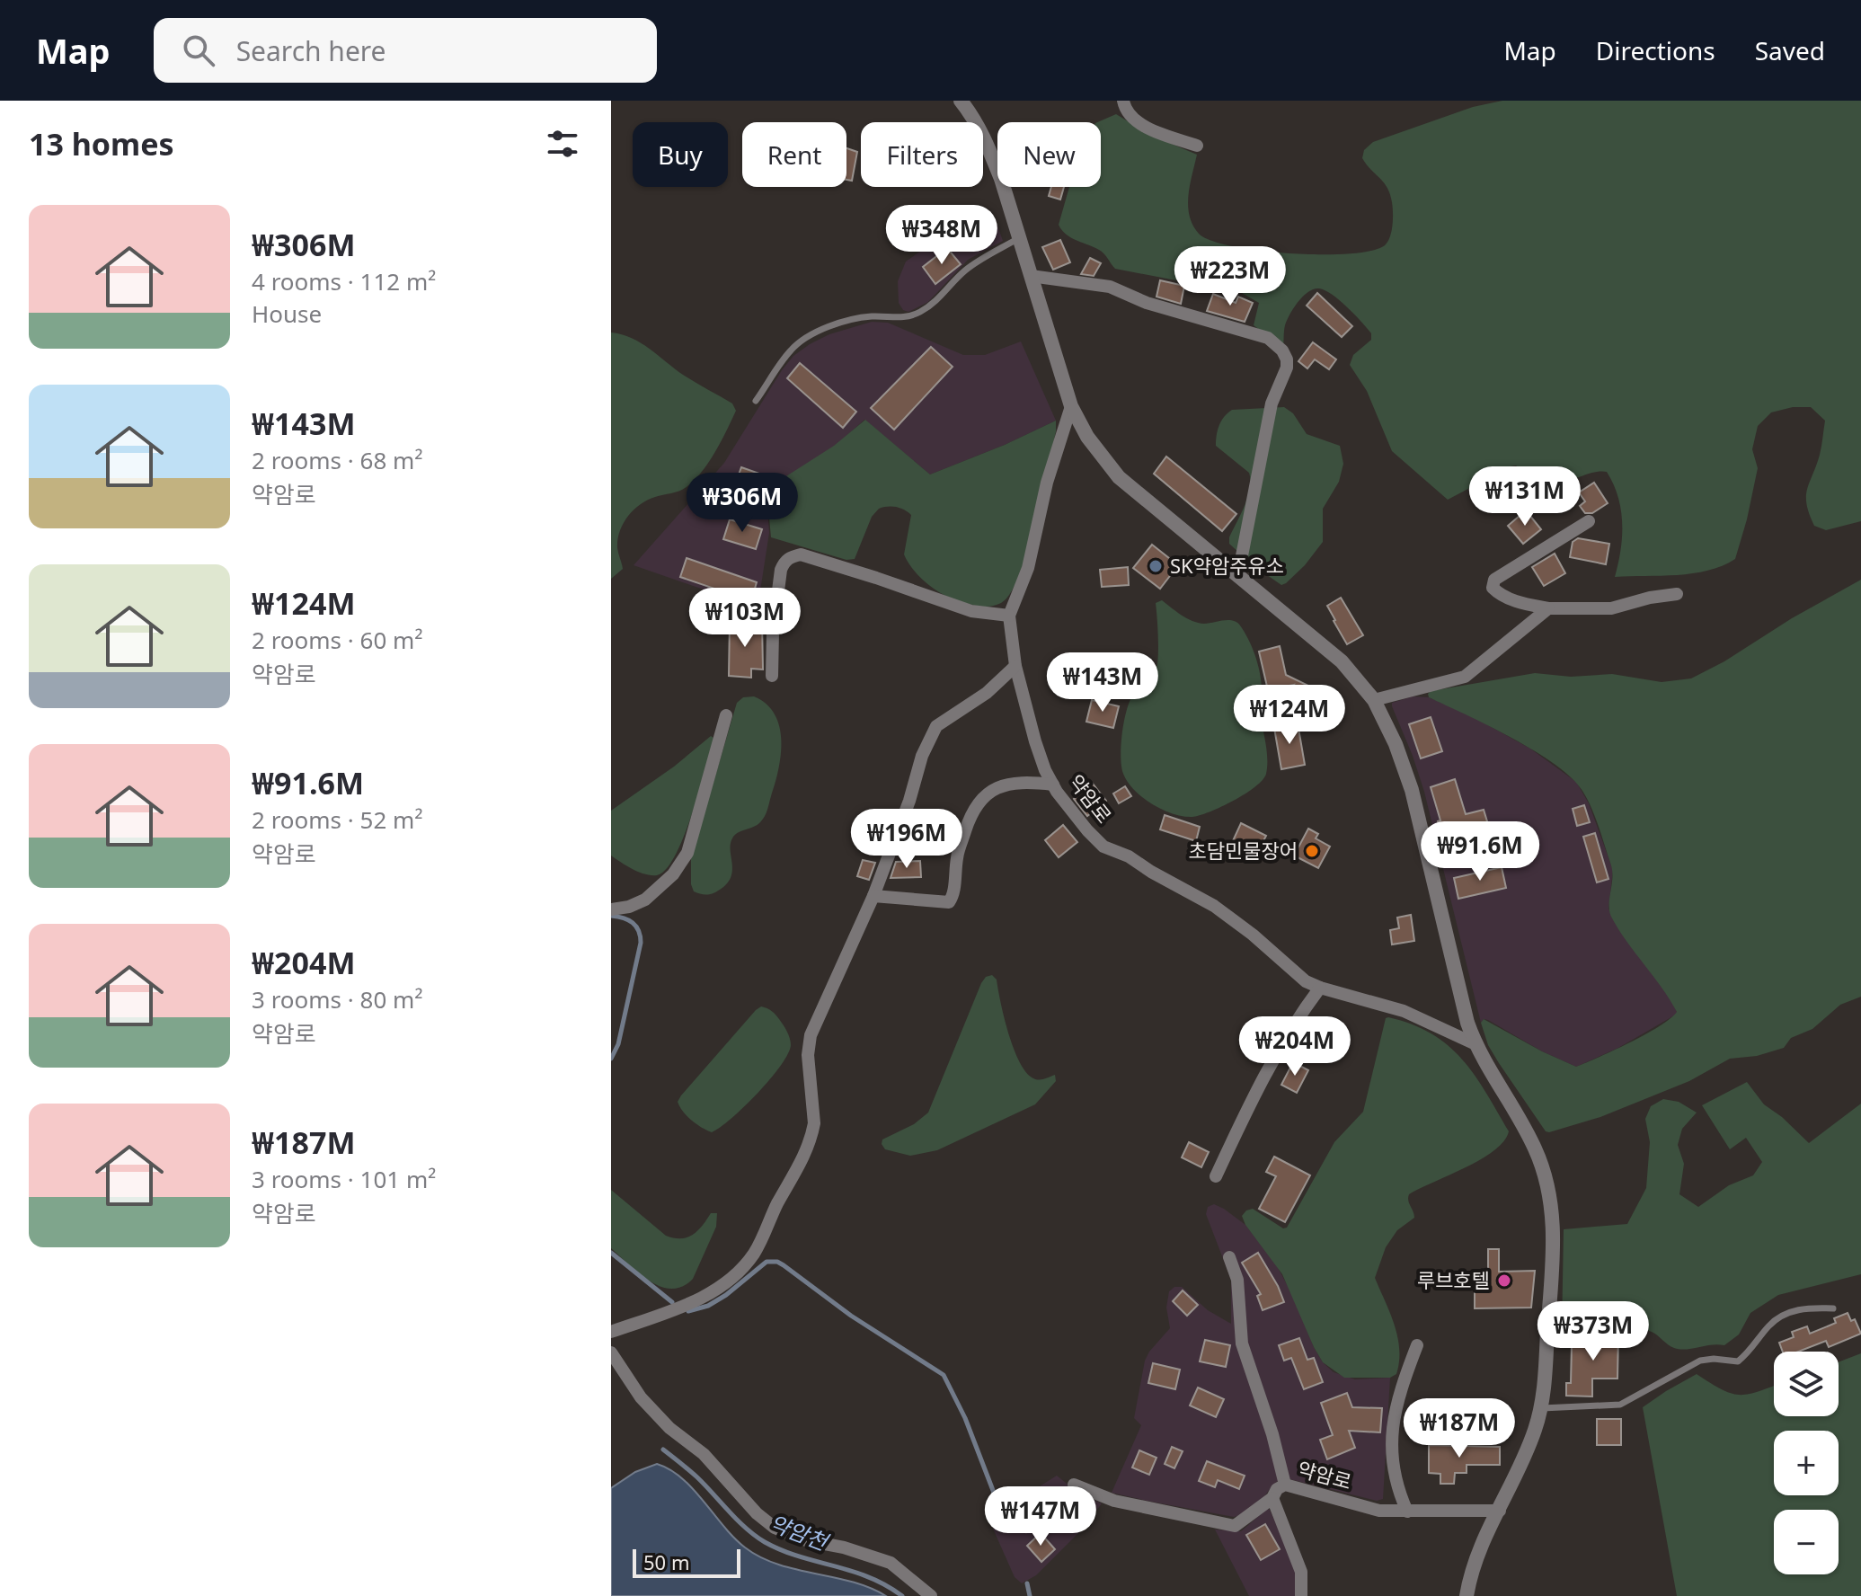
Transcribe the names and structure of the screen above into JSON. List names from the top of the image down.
{
  "streets": {
    "street": ["약암로"]
  },
  "water": ["약암천"],
  "places": ["SK약암주유소", "초담민물장어", "루브호텔"],
  "scale_bar": "50 m",
  "page": {
    "header": "Map",
    "search": "Search here",
    "nav": ["Map", "Directions", "Saved"],
    "heading": "13 homes",
    "chip": [
      "Buy",
      "Rent",
      "Filters",
      "New"
    ],
    "list": [
      {
        "name": "₩306M",
        "note": "4 rooms · 112 m² · House"
      },
      {
        "name": "₩143M",
        "note": "2 rooms · 68 m² · 약암로"
      },
      {
        "name": "₩124M",
        "note": "2 rooms · 60 m² · 약암로"
      },
      {
        "name": "₩91.6M",
        "note": "2 rooms · 52 m² · 약암로"
      },
      {
        "name": "₩204M",
        "note": "3 rooms · 80 m² · 약암로"
      },
      {
        "name": "₩187M",
        "note": "3 rooms · 101 m² · 약암로"
      }
    ],
    "price": [
      "₩348M",
      "₩223M",
      "₩131M",
      "₩306M",
      "₩103M",
      "₩143M",
      "₩124M",
      "₩196M",
      "₩91.6M",
      "₩204M",
      "₩373M",
      "₩187M",
      "₩147M"
    ],
    "map_buttons": ["+", "−"],
    "scale": "50 m"
  }
}
